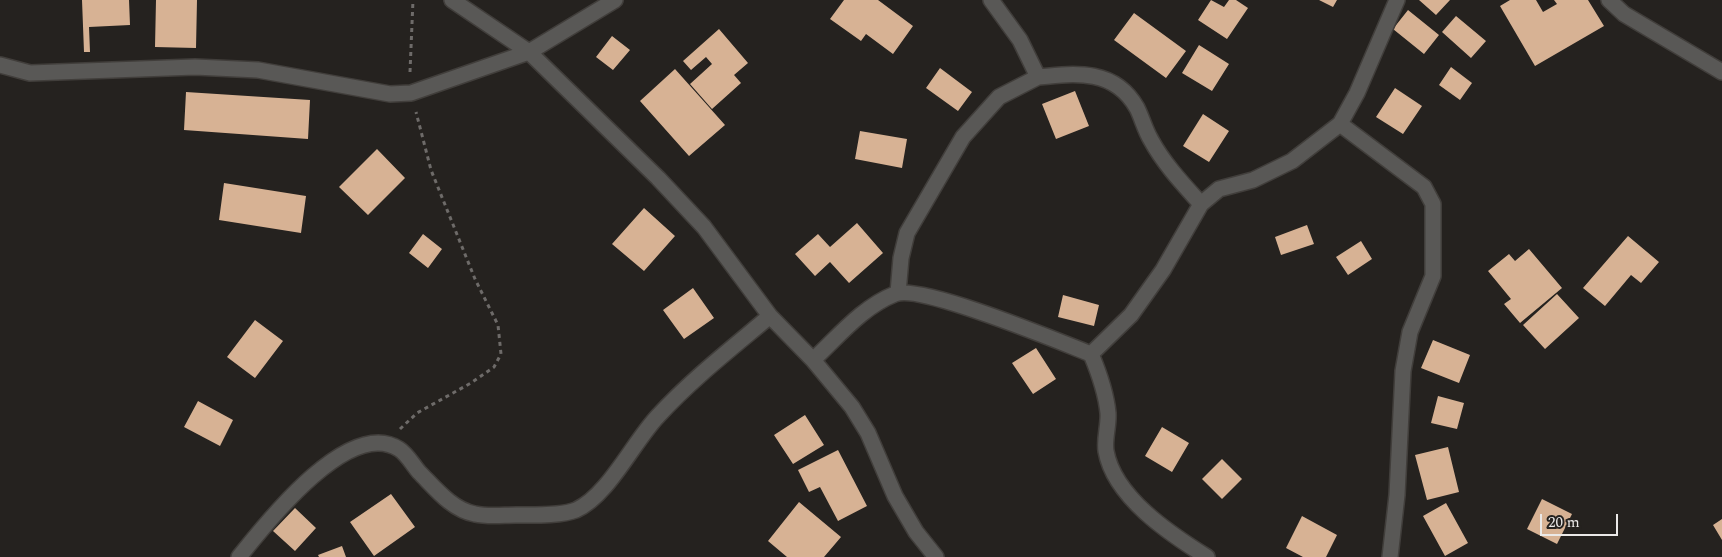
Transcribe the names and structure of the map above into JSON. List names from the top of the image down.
{
  "scale_bar": "20 m"
}
